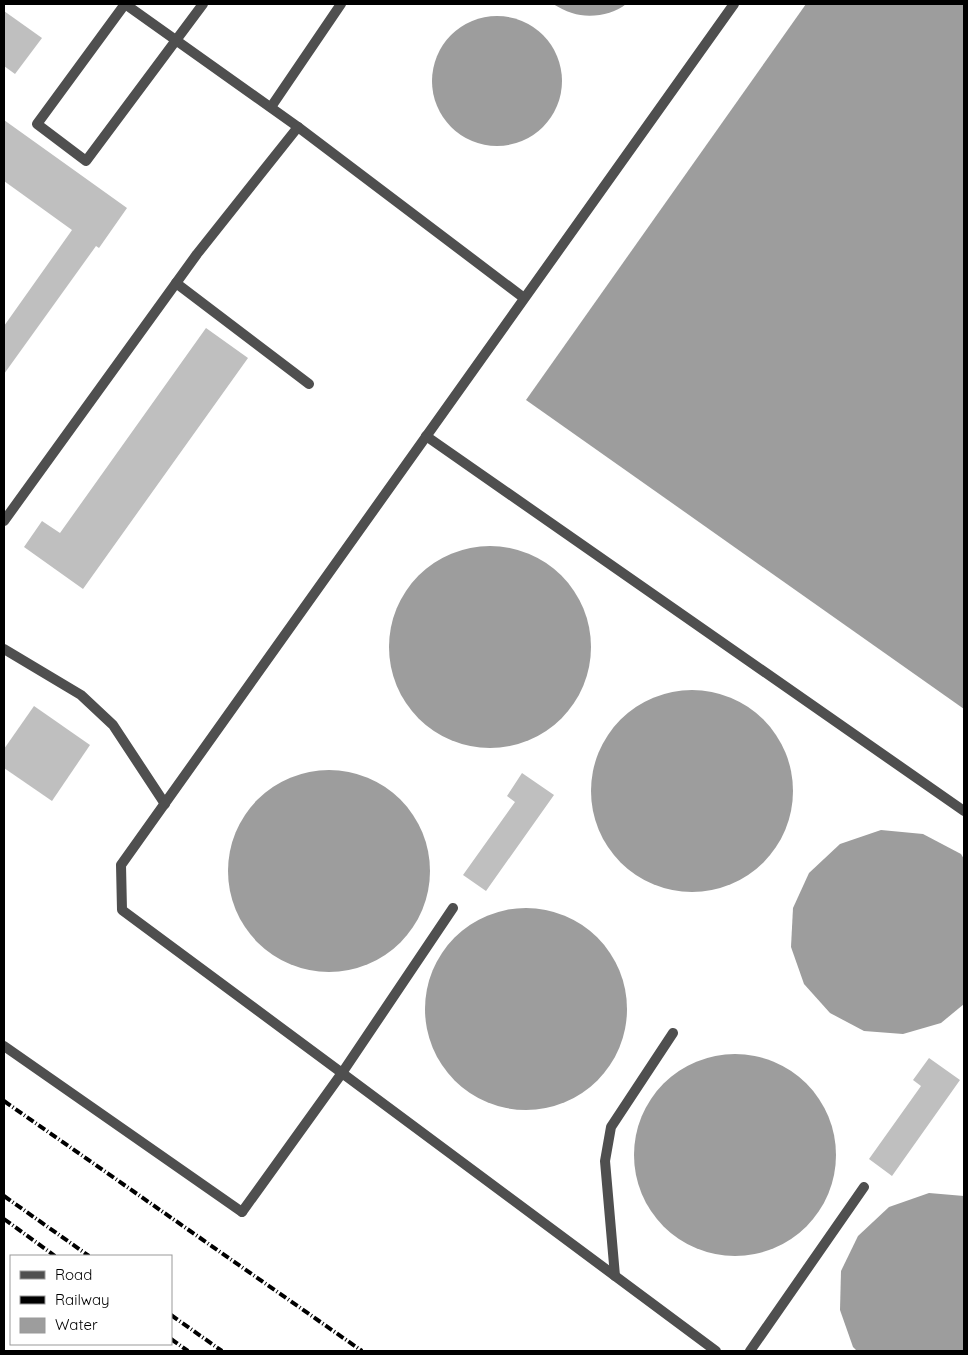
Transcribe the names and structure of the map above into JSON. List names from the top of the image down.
{
  "legend": ["Road", "Railway", "Water"]
}
